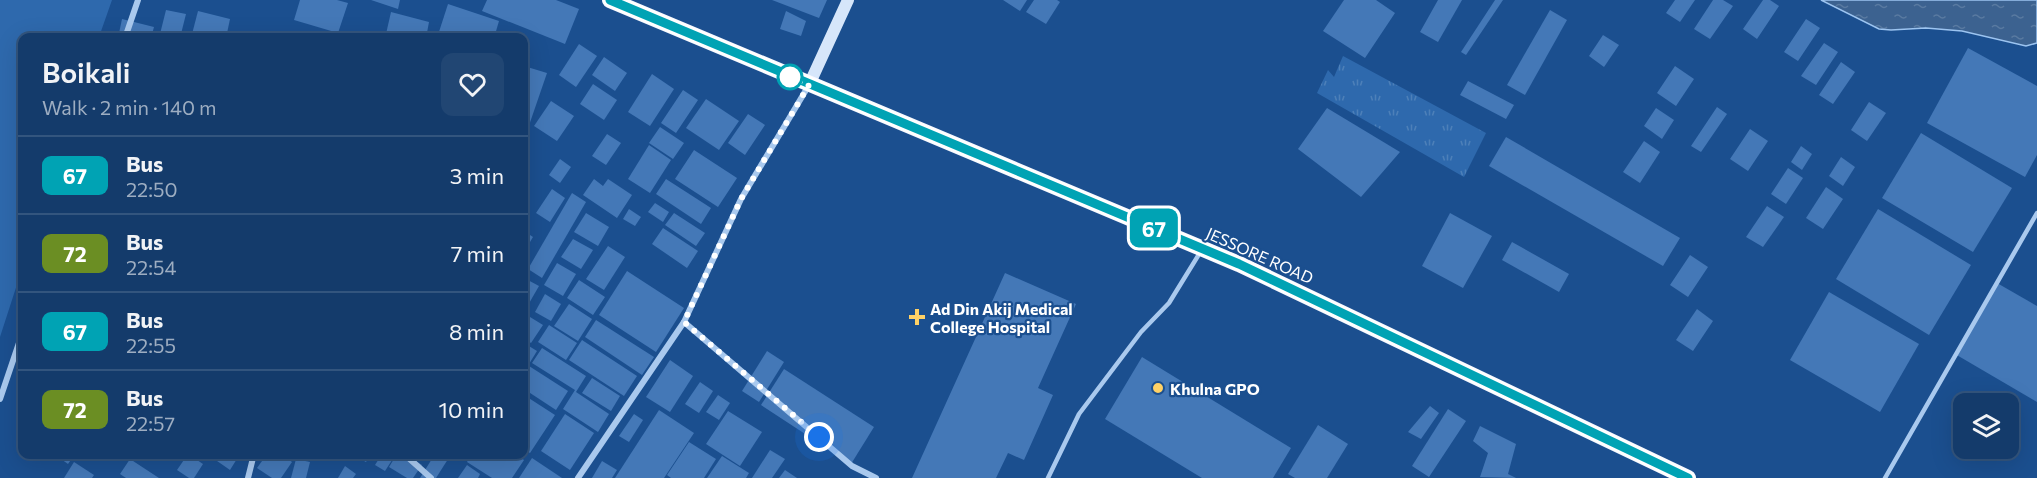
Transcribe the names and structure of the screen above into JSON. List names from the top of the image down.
{
  "streets": {
    "highway": ["JESSORE ROAD"]
  },
  "places": {
    "health": ["Ad Din Akij Medical College Hospital"],
    "other": ["Khulna GPO"]
  },
  "lines": ["bus line 67"],
  "page": {
    "on_map": "67",
    "heading": ["Boikali", "Walk · 2 min · 140 m"],
    "list": [
      {
        "mark": "67",
        "name": "Bus",
        "note": "22:50",
        "value": "3 min"
      },
      {
        "mark": "72",
        "name": "Bus",
        "note": "22:54",
        "value": "7 min"
      },
      {
        "mark": "67",
        "name": "Bus",
        "note": "22:55",
        "value": "8 min"
      },
      {
        "mark": "72",
        "name": "Bus",
        "note": "22:57",
        "value": "10 min"
      }
    ]
  }
}
